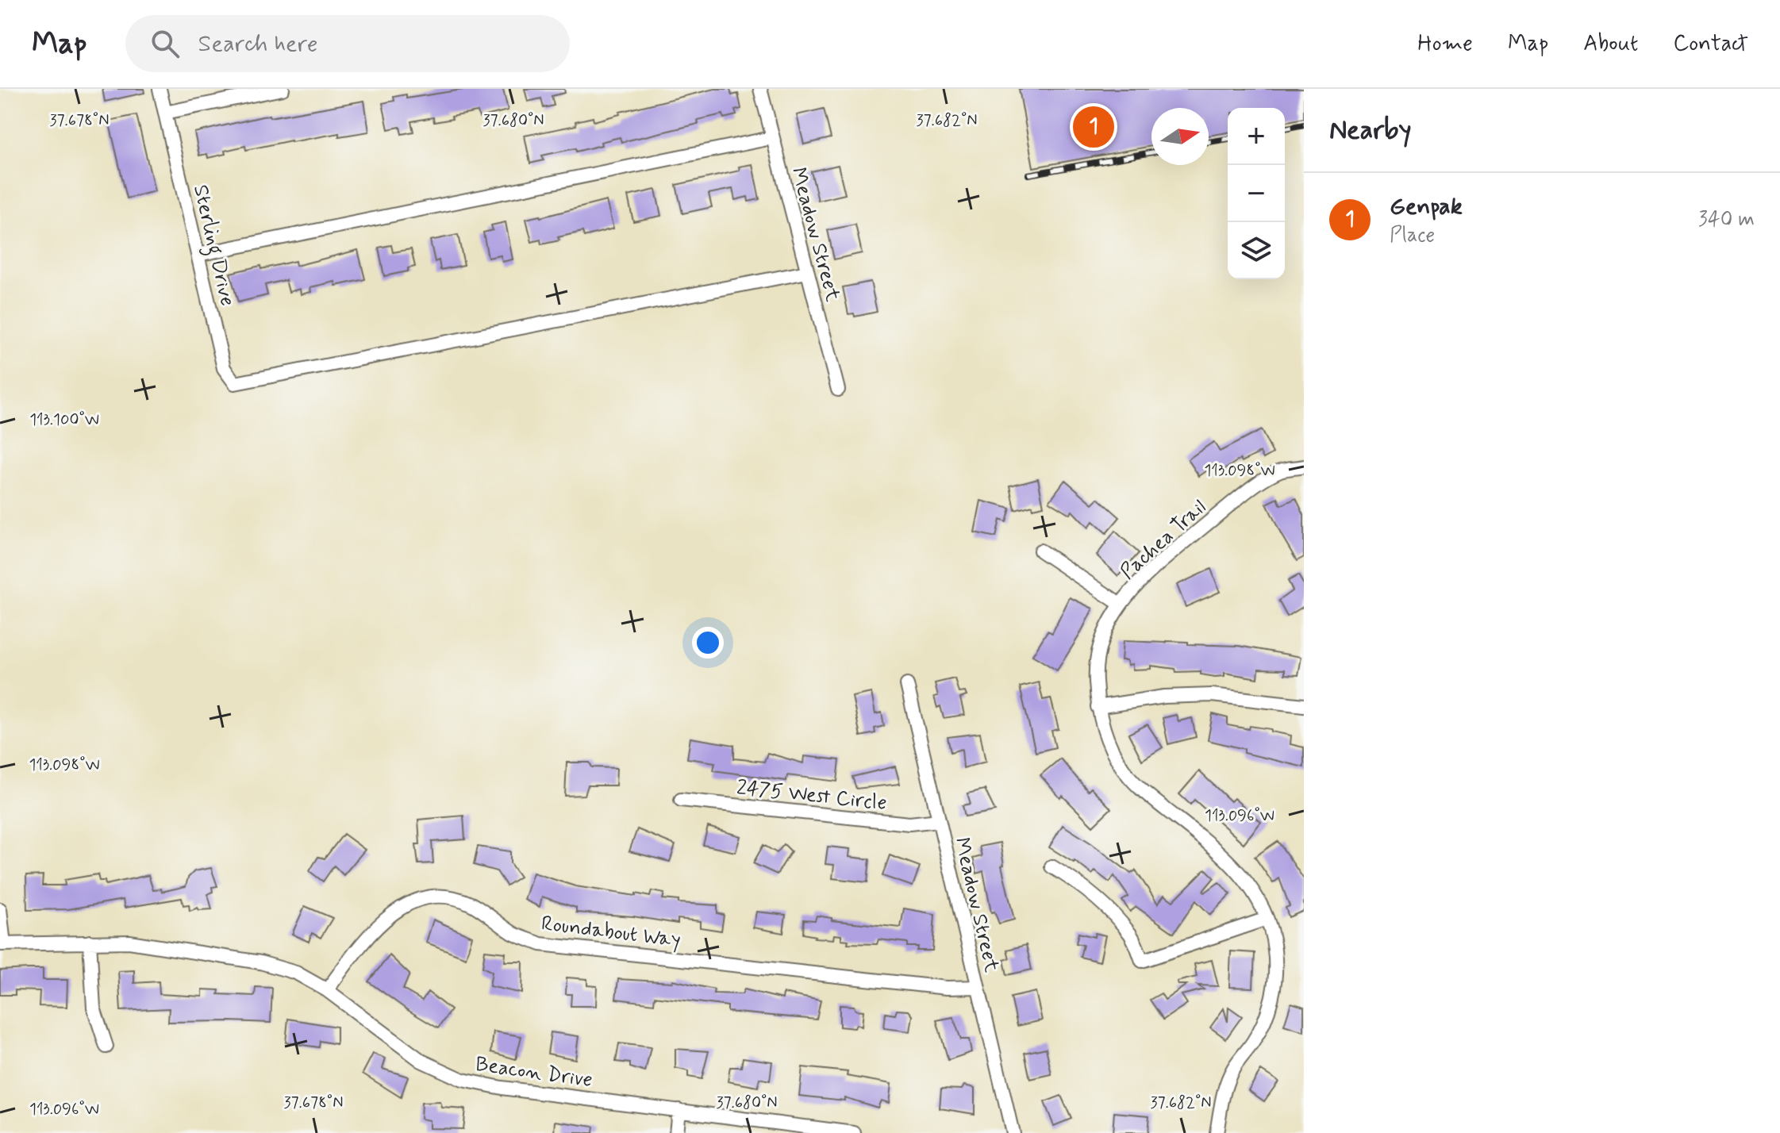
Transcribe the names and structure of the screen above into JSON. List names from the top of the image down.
{
  "streets": {
    "street": [
      "Meadow Street",
      "Sterling Drive",
      "Pachea Trail",
      "2475 West Circle",
      "Roundabout Way",
      "Beacon Drive"
    ]
  },
  "crossings": [
    ["Meadow Street", "Sterling Drive"],
    ["Meadow Street", "2475 West Circle"],
    ["Meadow Street", "Roundabout Way"],
    ["Roundabout Way", "Beacon Drive"]
  ],
  "north": "right",
  "page": {
    "header": "Map",
    "search": "Search here",
    "nav": [
      "Home",
      "Map",
      "About",
      "Contact"
    ],
    "heading": "Nearby",
    "pins": "1",
    "map_buttons": ["+", "−"],
    "list": [
      {
        "mark": "1",
        "name": "Genpak",
        "note": "Place",
        "value": "340 m"
      }
    ]
  },
  "coordinates": [
    "37.678°N",
    "37.680°N",
    "37.682°N",
    "113.100°W",
    "113.098°W",
    "113.096°W"
  ]
}
